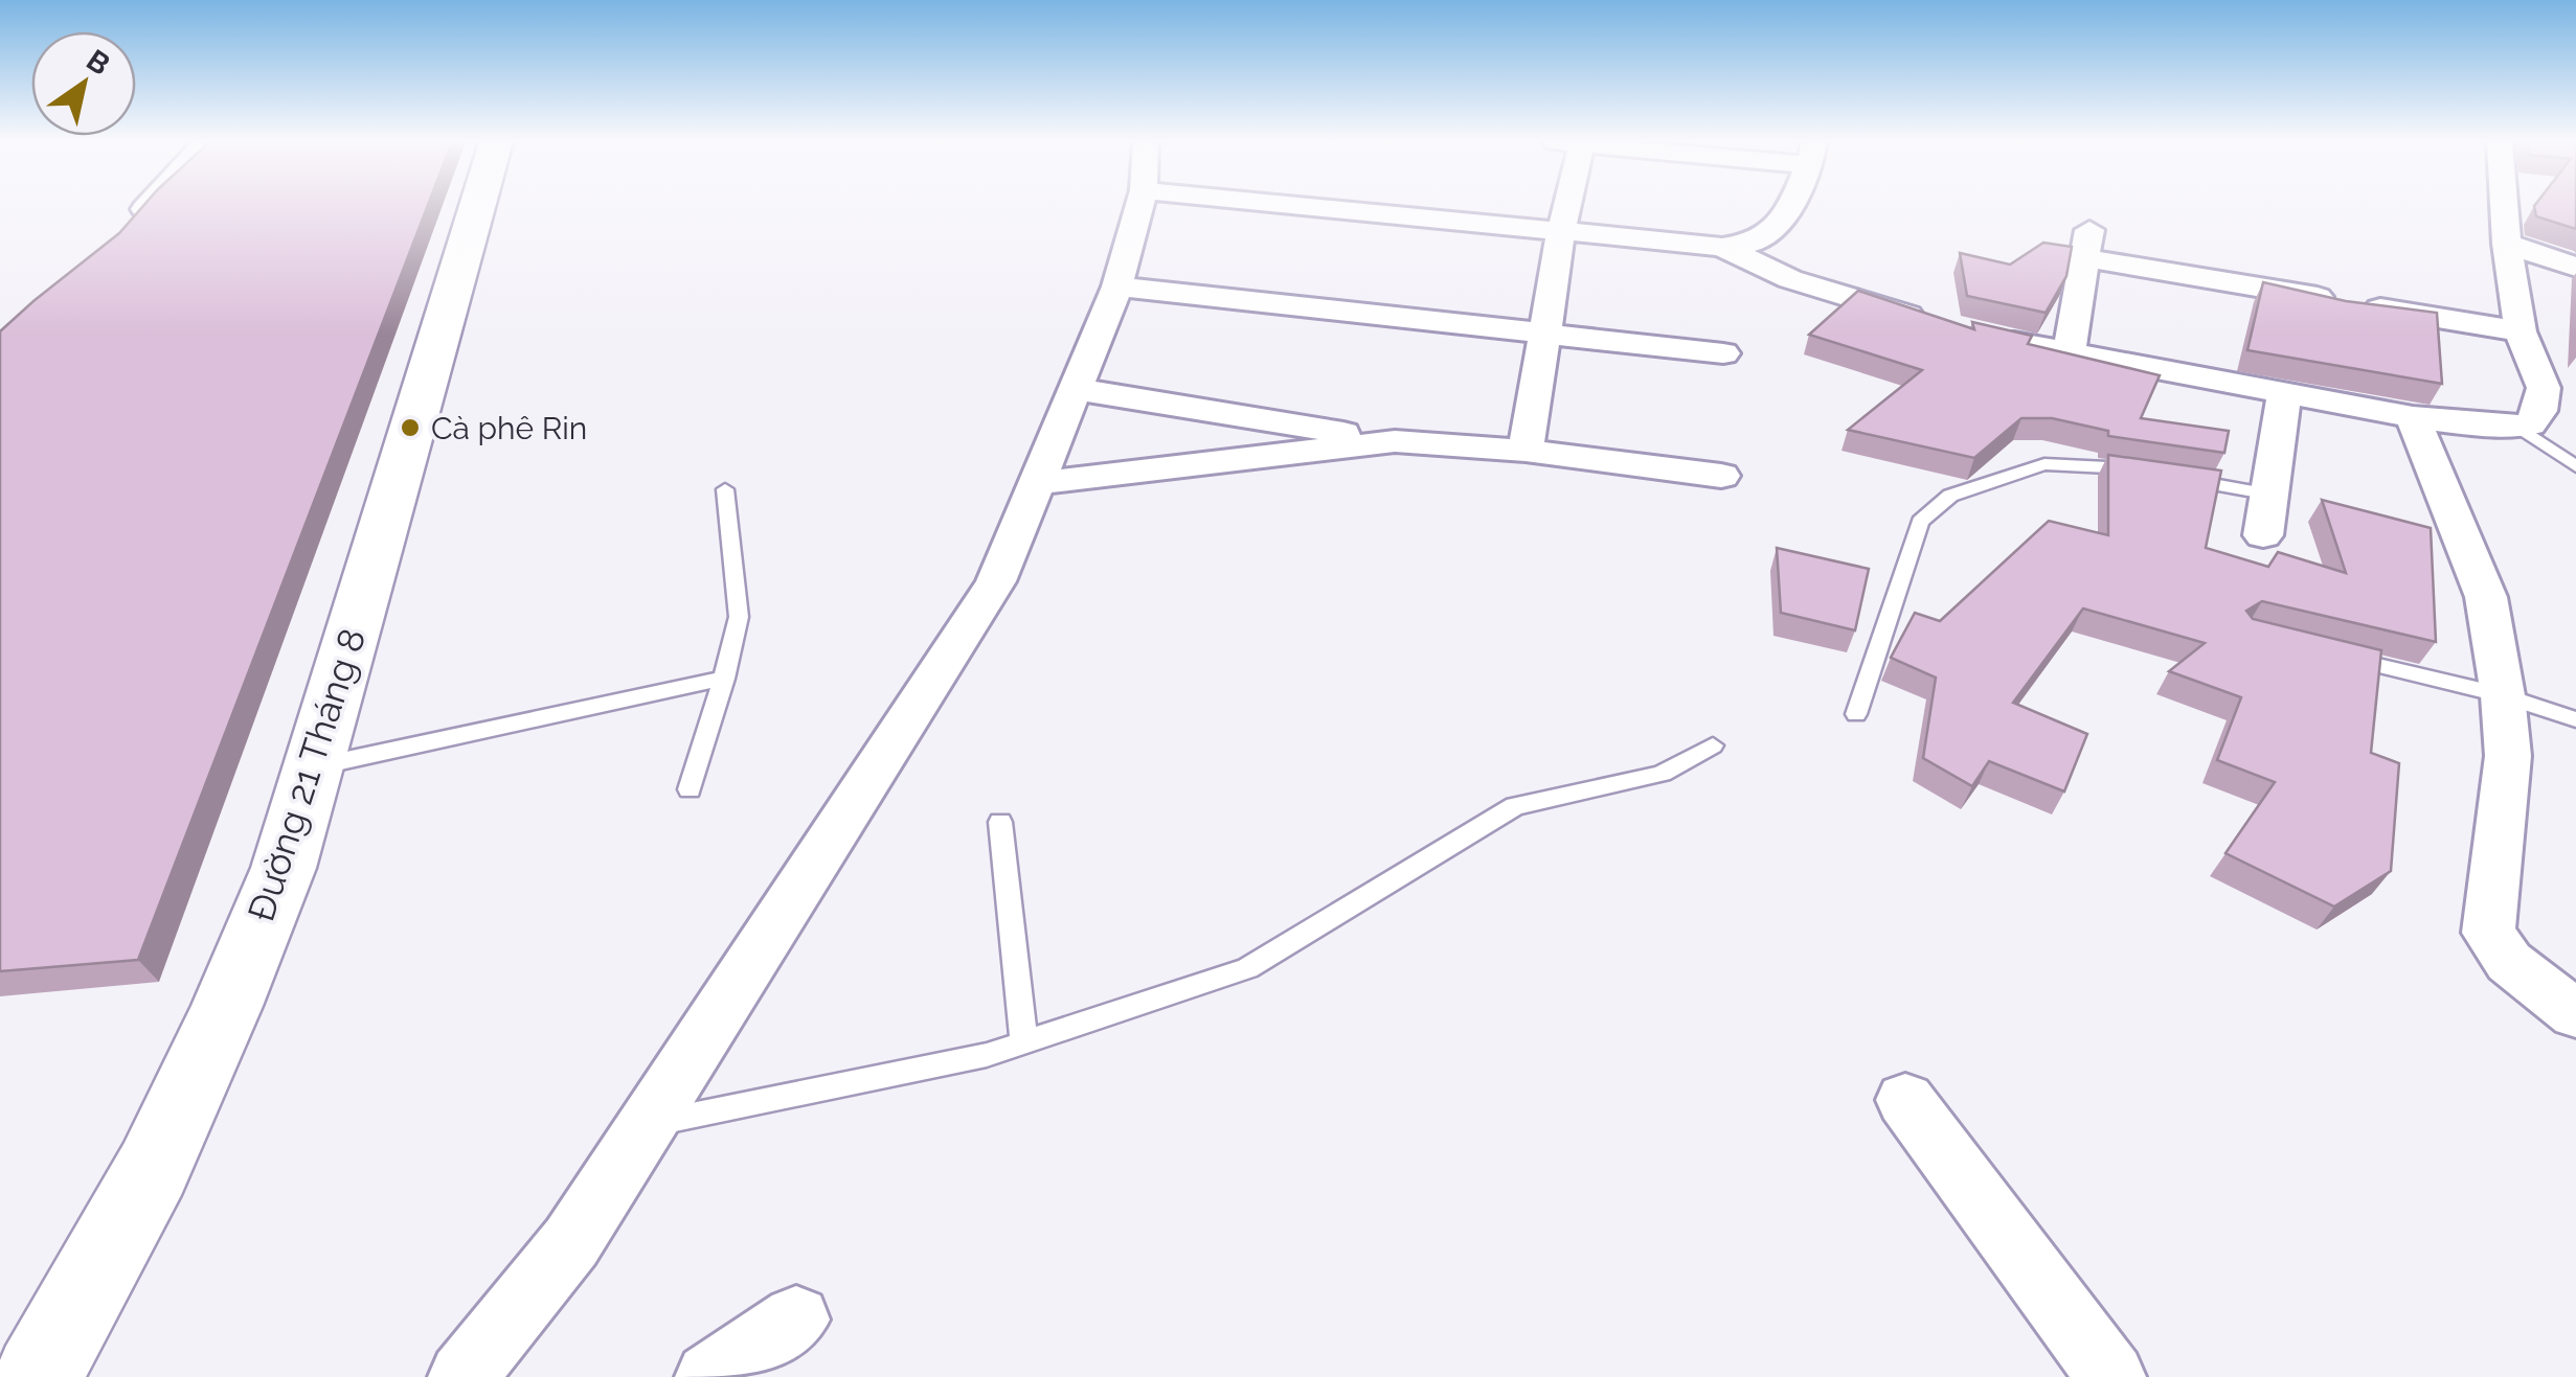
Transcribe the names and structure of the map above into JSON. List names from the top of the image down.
{
  "streets": {
    "main road": ["Đường 21 Tháng 8"]
  },
  "places": ["Cà phê Rin"],
  "north": "top right"
}
